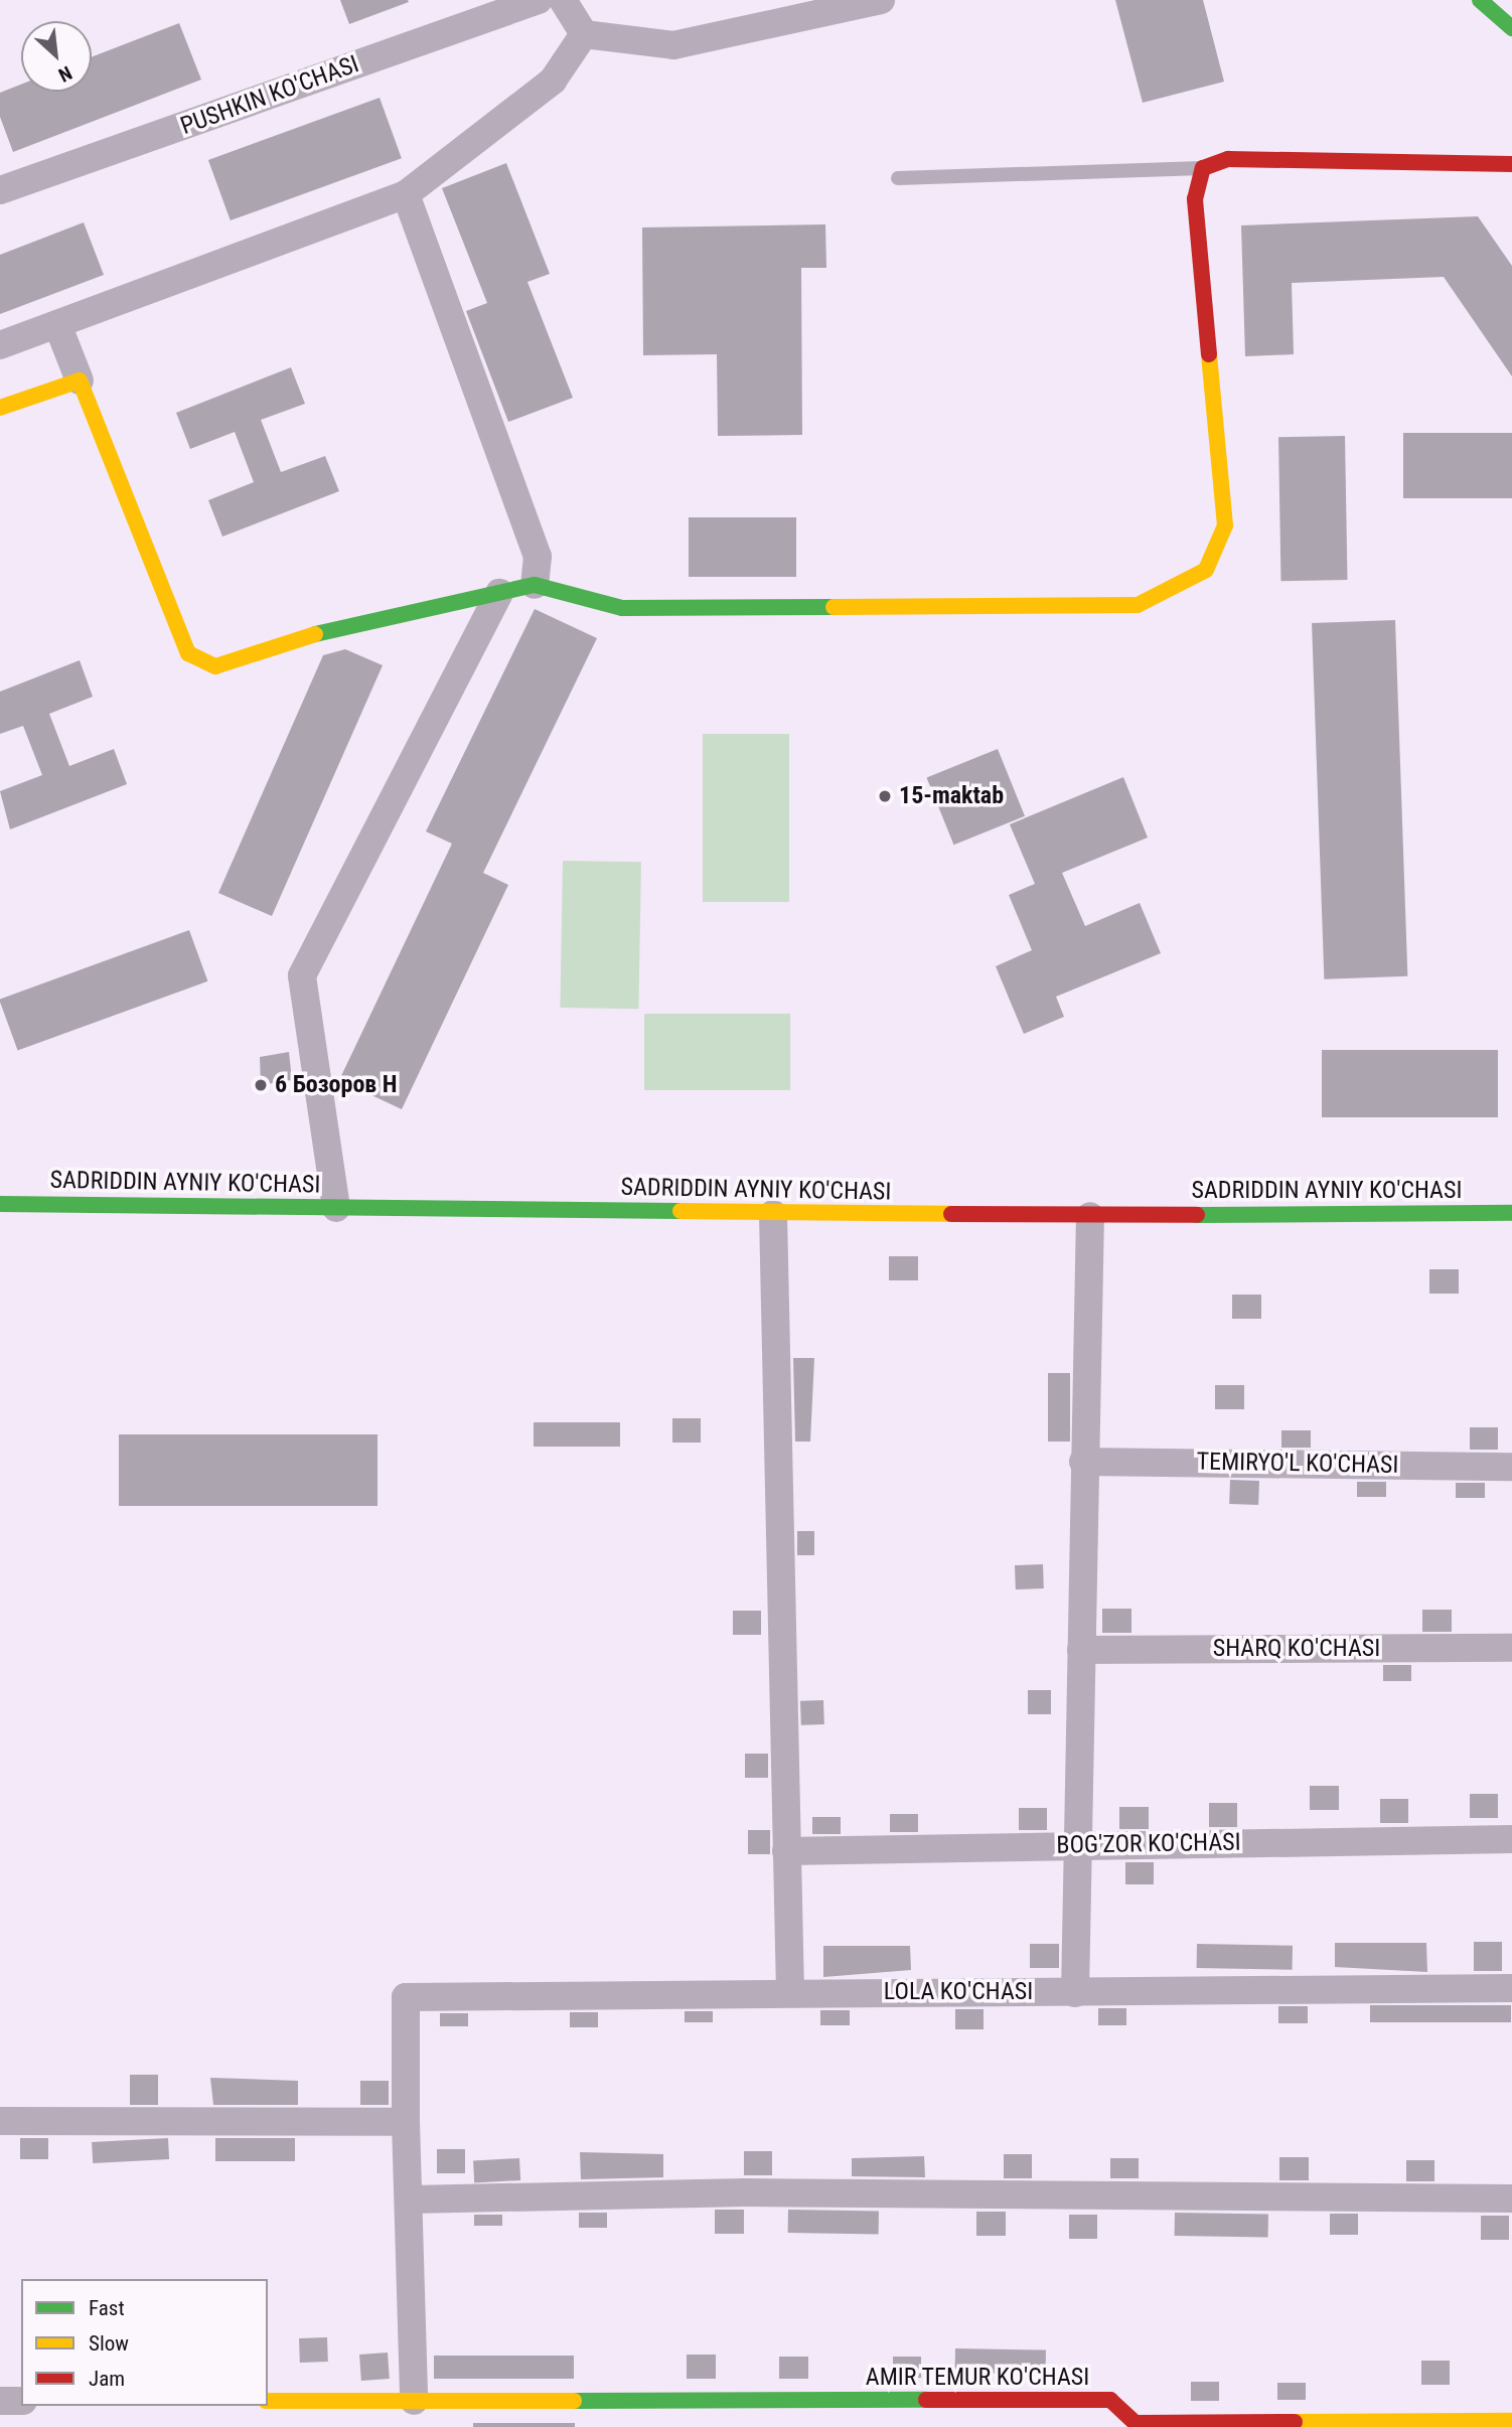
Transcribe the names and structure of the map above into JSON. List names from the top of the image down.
{
  "streets": {
    "street": [
      "PUSHKIN KO'CHASI",
      "SADRIDDIN AYNIY KO'CHASI",
      "TEMIRYO'L KO'CHASI",
      "SHARQ KO'CHASI",
      "BOG'ZOR KO'CHASI",
      "LOLA KO'CHASI",
      "AMIR TEMUR KO'CHASI"
    ]
  },
  "places": ["15-maktab", "6 Бозоров Н"],
  "legend": ["Fast", "Slow", "Jam"],
  "north": "bottom right"
}
